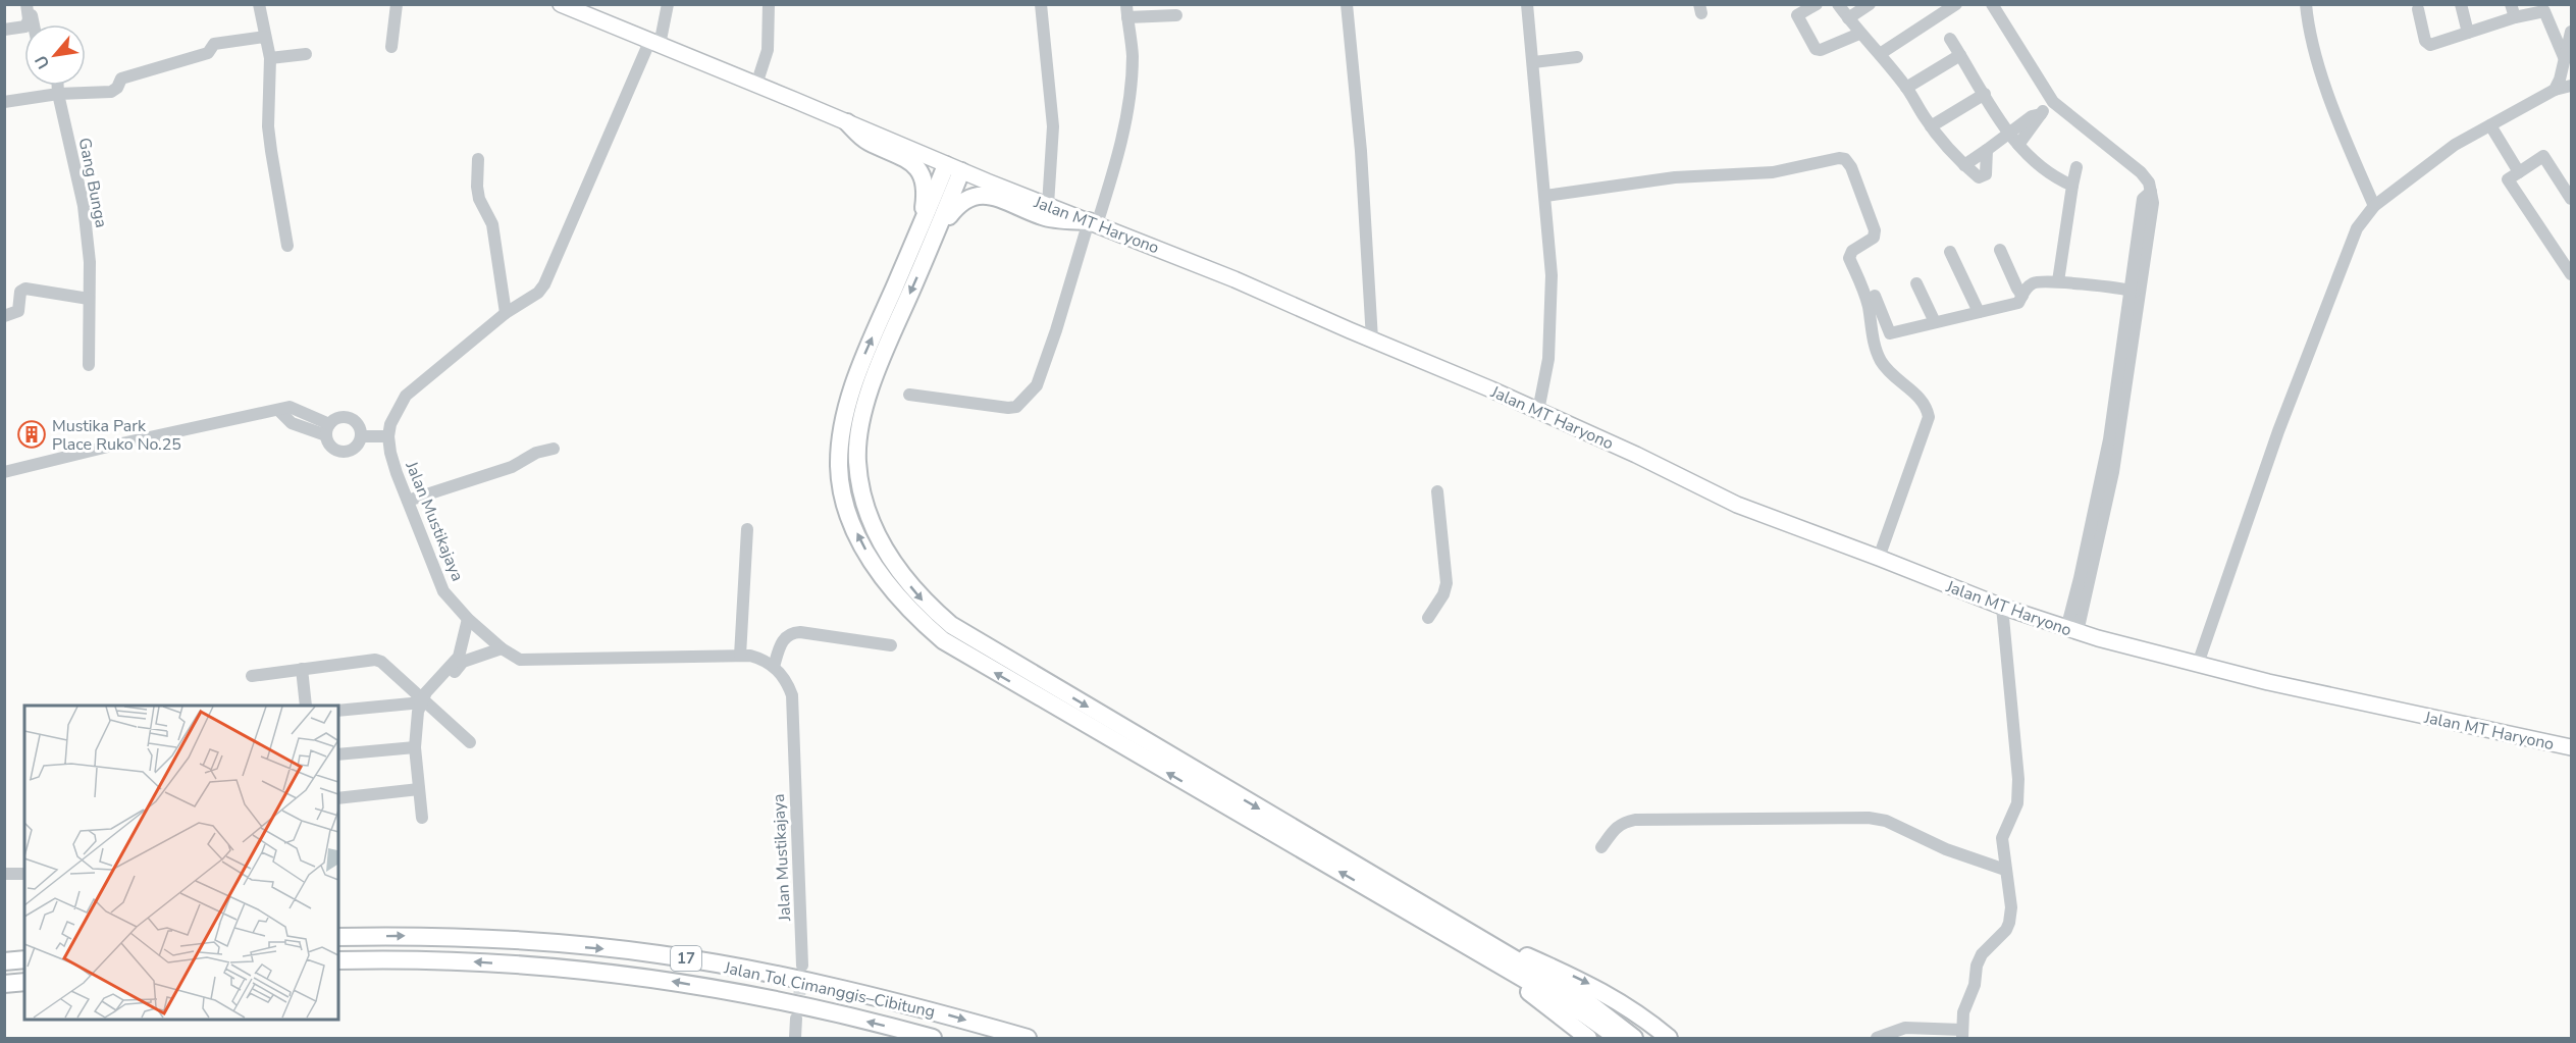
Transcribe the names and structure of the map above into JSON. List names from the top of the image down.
{
  "streets": {
    "highway": ["17", "Jalan Tol Cimanggis–Cibitung"],
    "main road": ["Jalan MT Haryono"],
    "street": ["Gang Bunga", "Jalan Mustikajaya"]
  },
  "places": {
    "building": ["Mustika Park Place Ruko No.25"]
  },
  "north": "bottom left"
}
